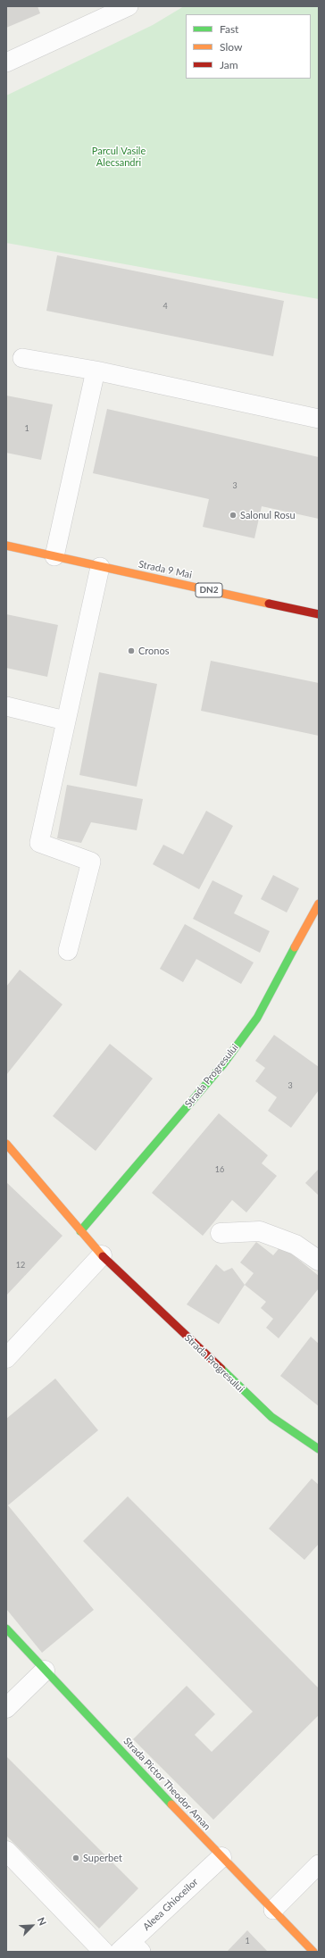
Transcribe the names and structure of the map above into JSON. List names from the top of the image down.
{
  "streets": {
    "street": [
      "Strada 9 Mai",
      "DN2",
      "Strada Progresului",
      "Strada Pictor Theodor Aman",
      "Aleea Ghioceilor"
    ]
  },
  "crossings": [
    ["Strada Pictor Theodor Aman", "Aleea Ghioceilor"]
  ],
  "parks": ["Parcul Vasile Alecsandri"],
  "places": ["Salonul Rosu", "Cronos", "Superbet"],
  "house_numbers": [
    "4",
    "1",
    "3",
    "3",
    "16",
    "12",
    "1"
  ],
  "legend": ["Fast", "Slow", "Jam"],
  "north": "top right"
}
